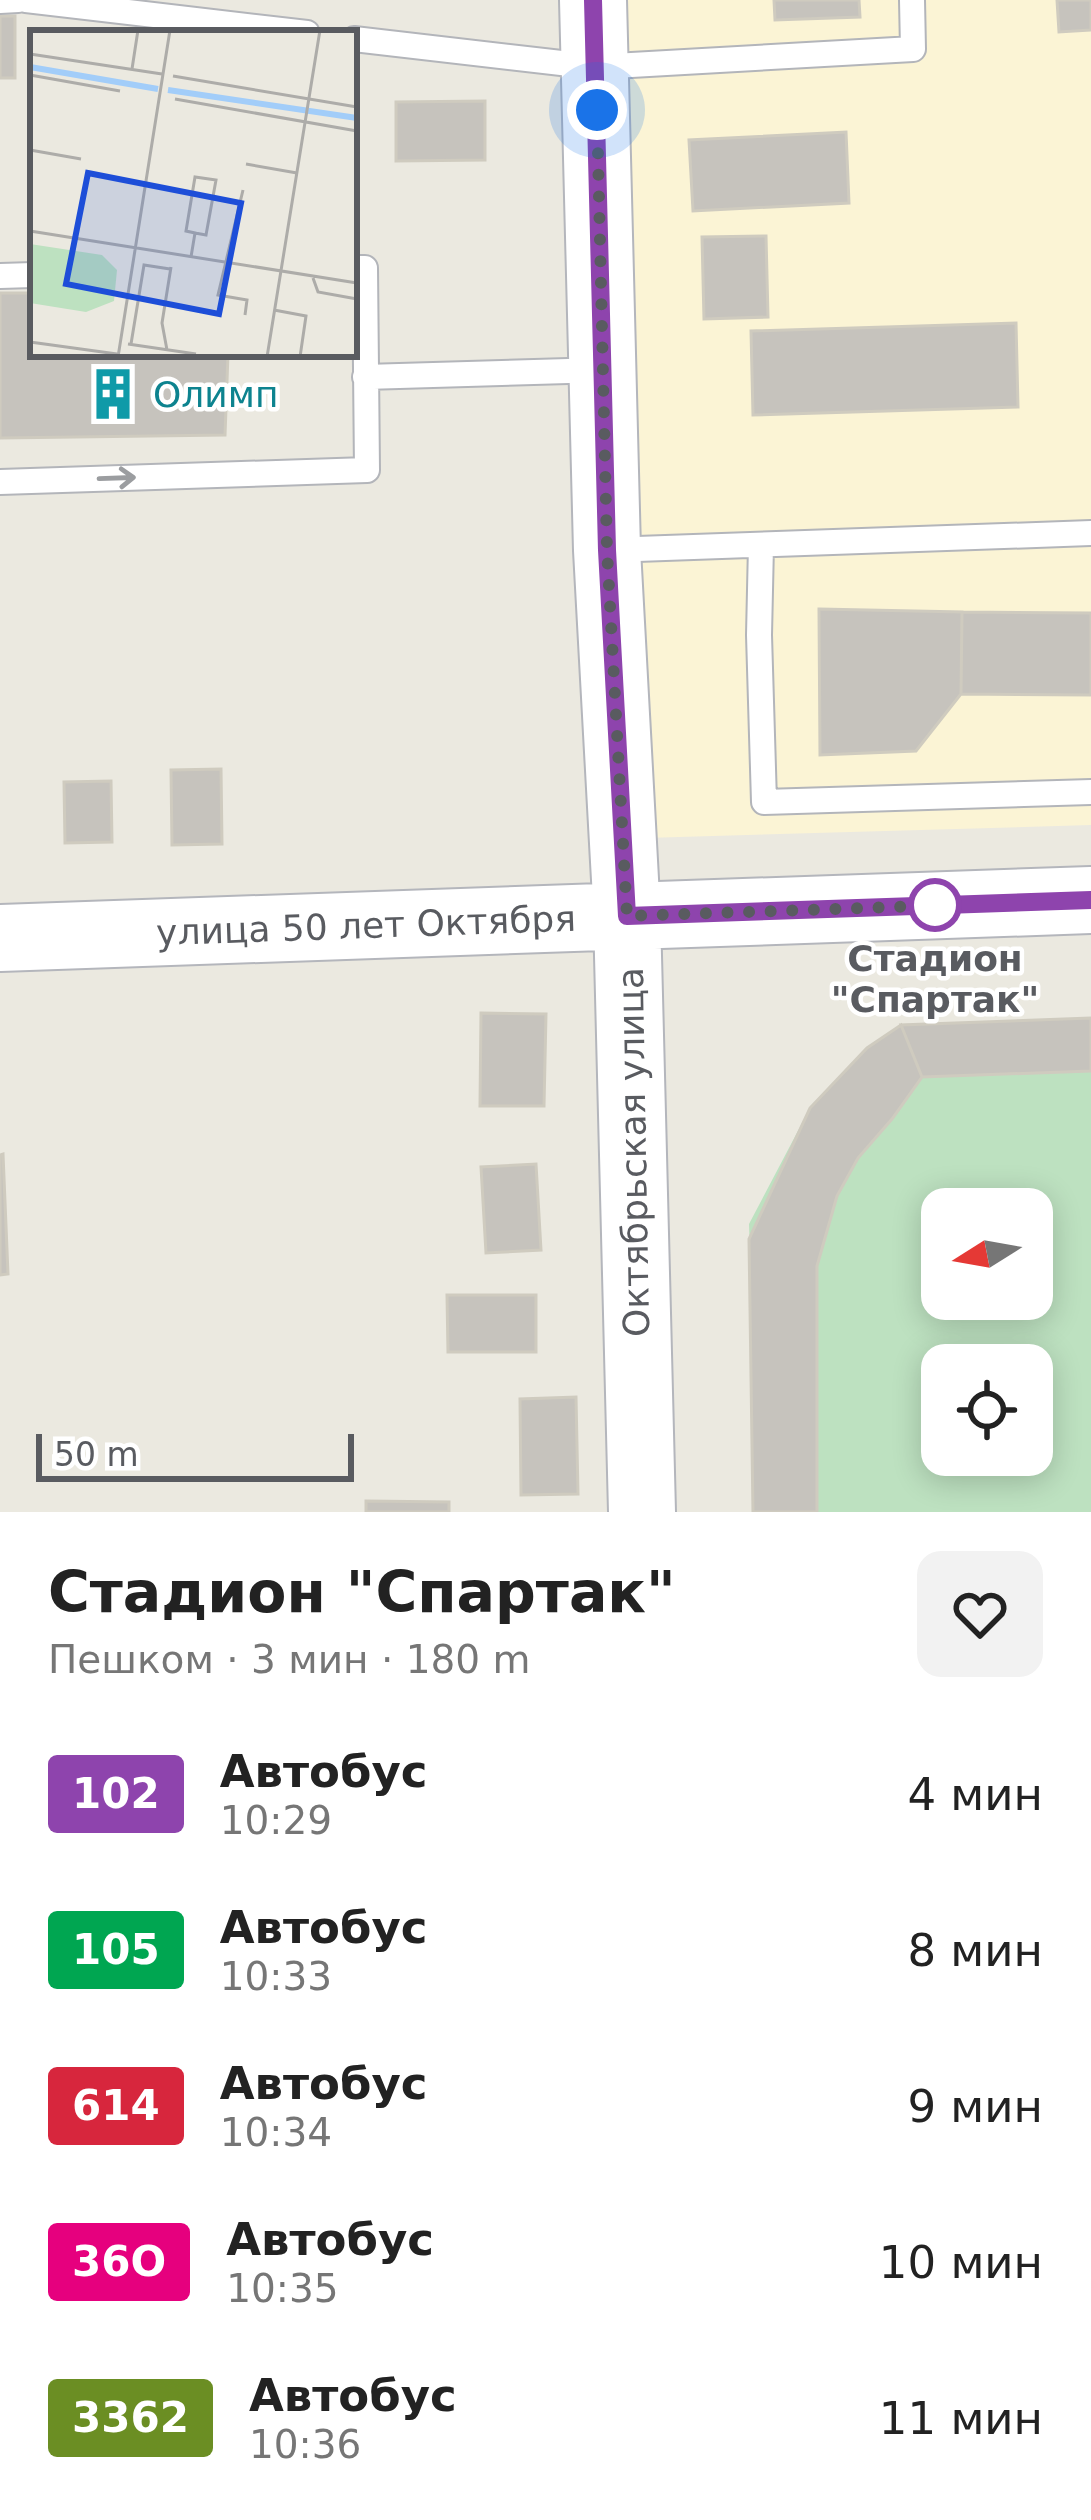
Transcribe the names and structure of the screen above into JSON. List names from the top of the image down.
{
  "streets": {
    "main road": ["улица 50 лет Октября", "Октябрьская улица"]
  },
  "crossings": [
    ["улица 50 лет Октября", "Октябрьская улица"]
  ],
  "places": {
    "building": ["Олимп"],
    "other": ["Стадион \"Спартак\""]
  },
  "lines": ["bus line 102"],
  "scale_bar": "50 m",
  "north": "left",
  "page": {
    "scale": "50 m",
    "heading": ["Стадион \"Спартак\"", "Пешком · 3 мин · 180 m"],
    "list": [
      {
        "mark": "102",
        "name": "Автобус",
        "note": "10:29",
        "value": "4 мин"
      },
      {
        "mark": "105",
        "name": "Автобус",
        "note": "10:33",
        "value": "8 мин"
      },
      {
        "mark": "614",
        "name": "Автобус",
        "note": "10:34",
        "value": "9 мин"
      },
      {
        "mark": "36О",
        "name": "Автобус",
        "note": "10:35",
        "value": "10 мин"
      },
      {
        "mark": "3362",
        "name": "Автобус",
        "note": "10:36",
        "value": "11 мин"
      }
    ]
  }
}
